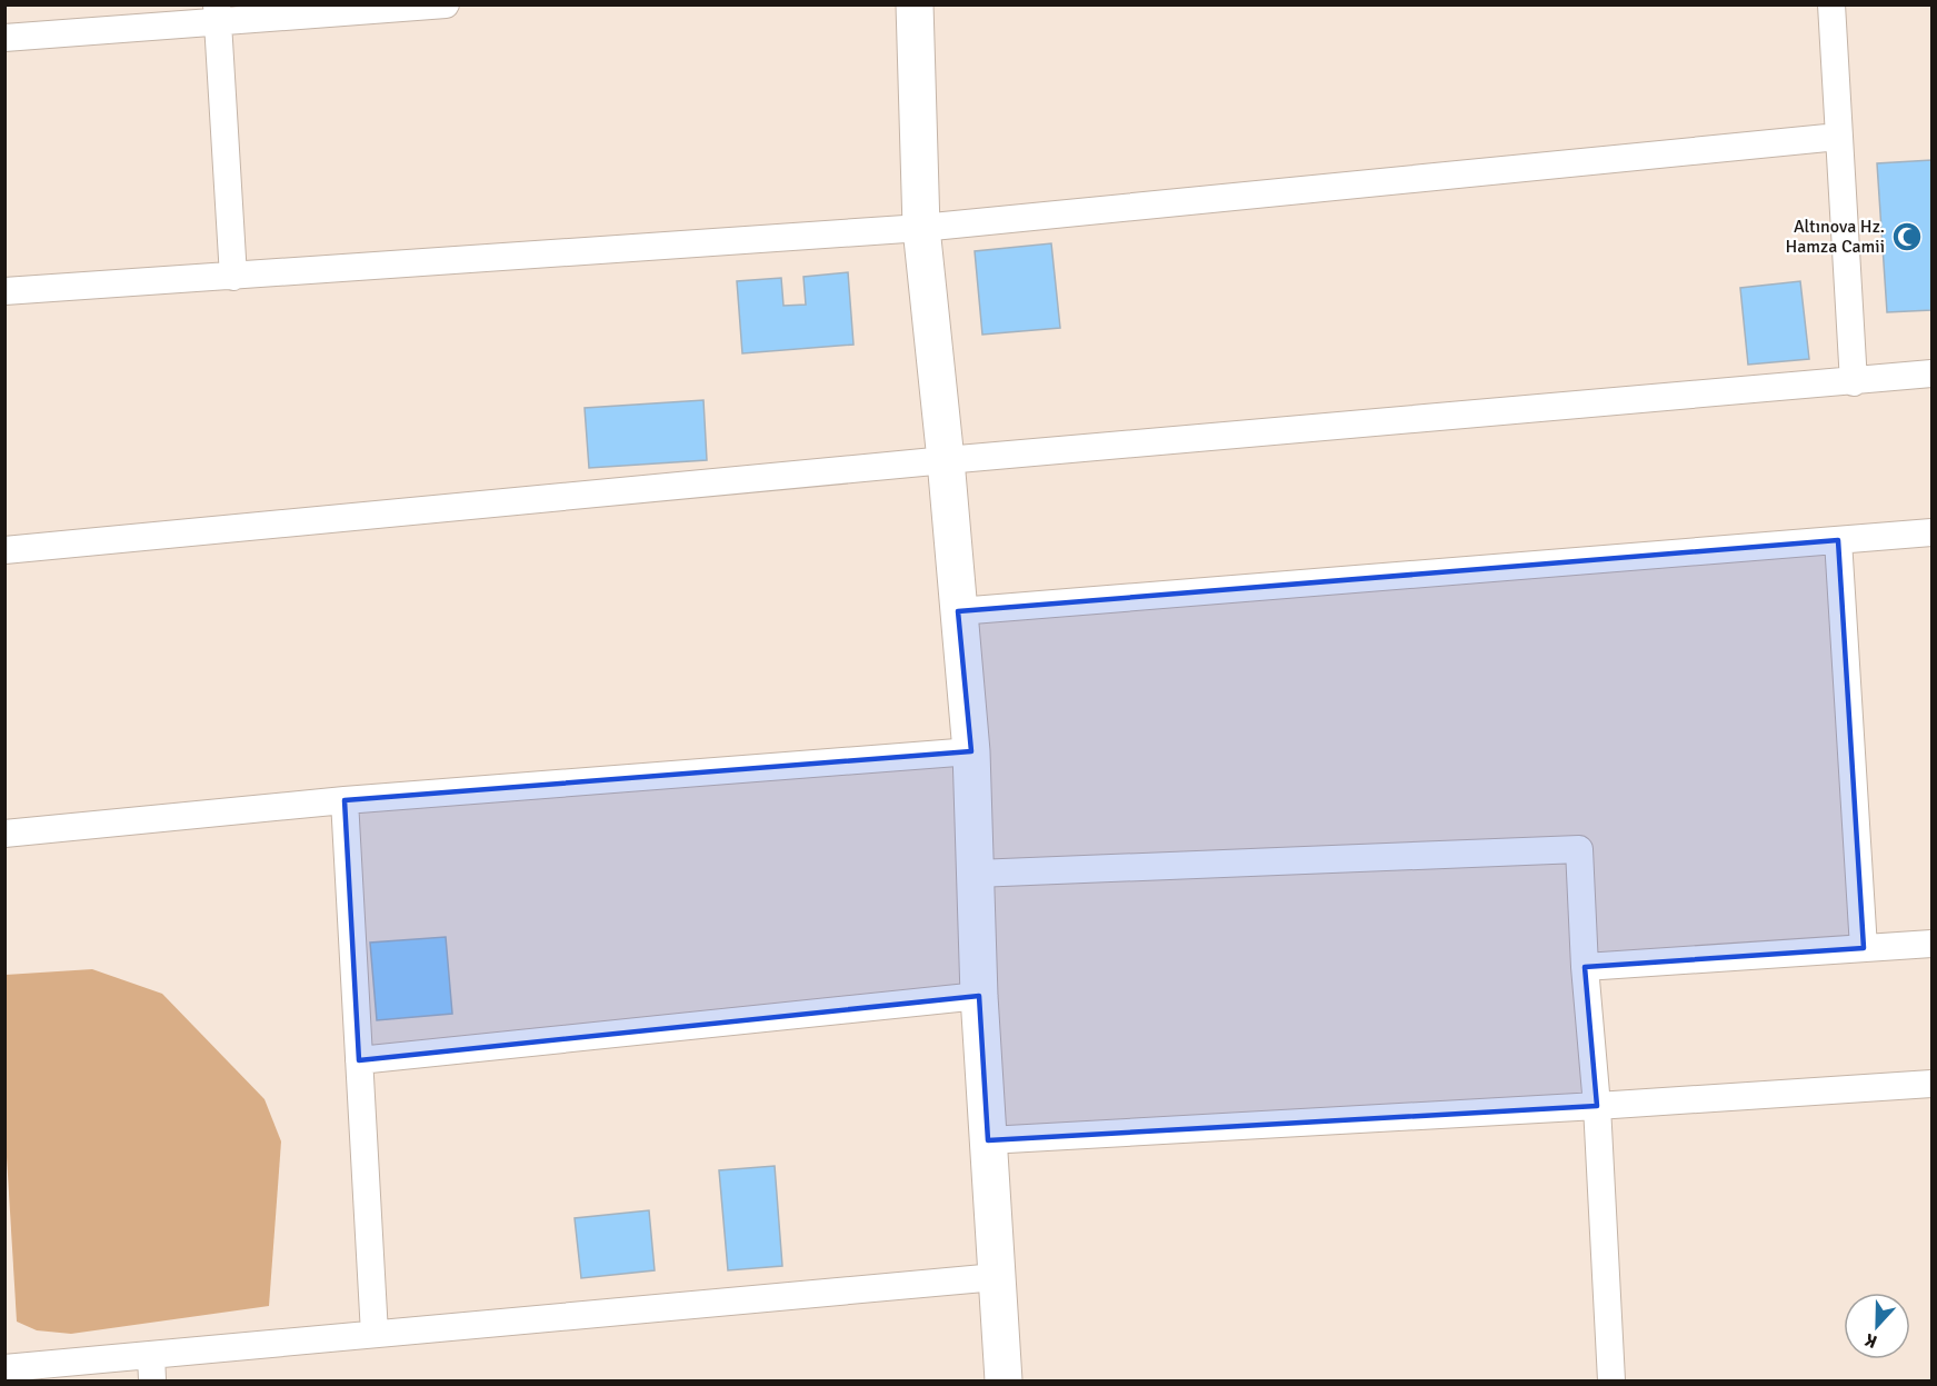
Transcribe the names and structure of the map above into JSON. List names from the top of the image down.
{
  "places": {
    "mosque": ["Altınova Hz. Hamza Camii"]
  },
  "north": "bottom"
}
